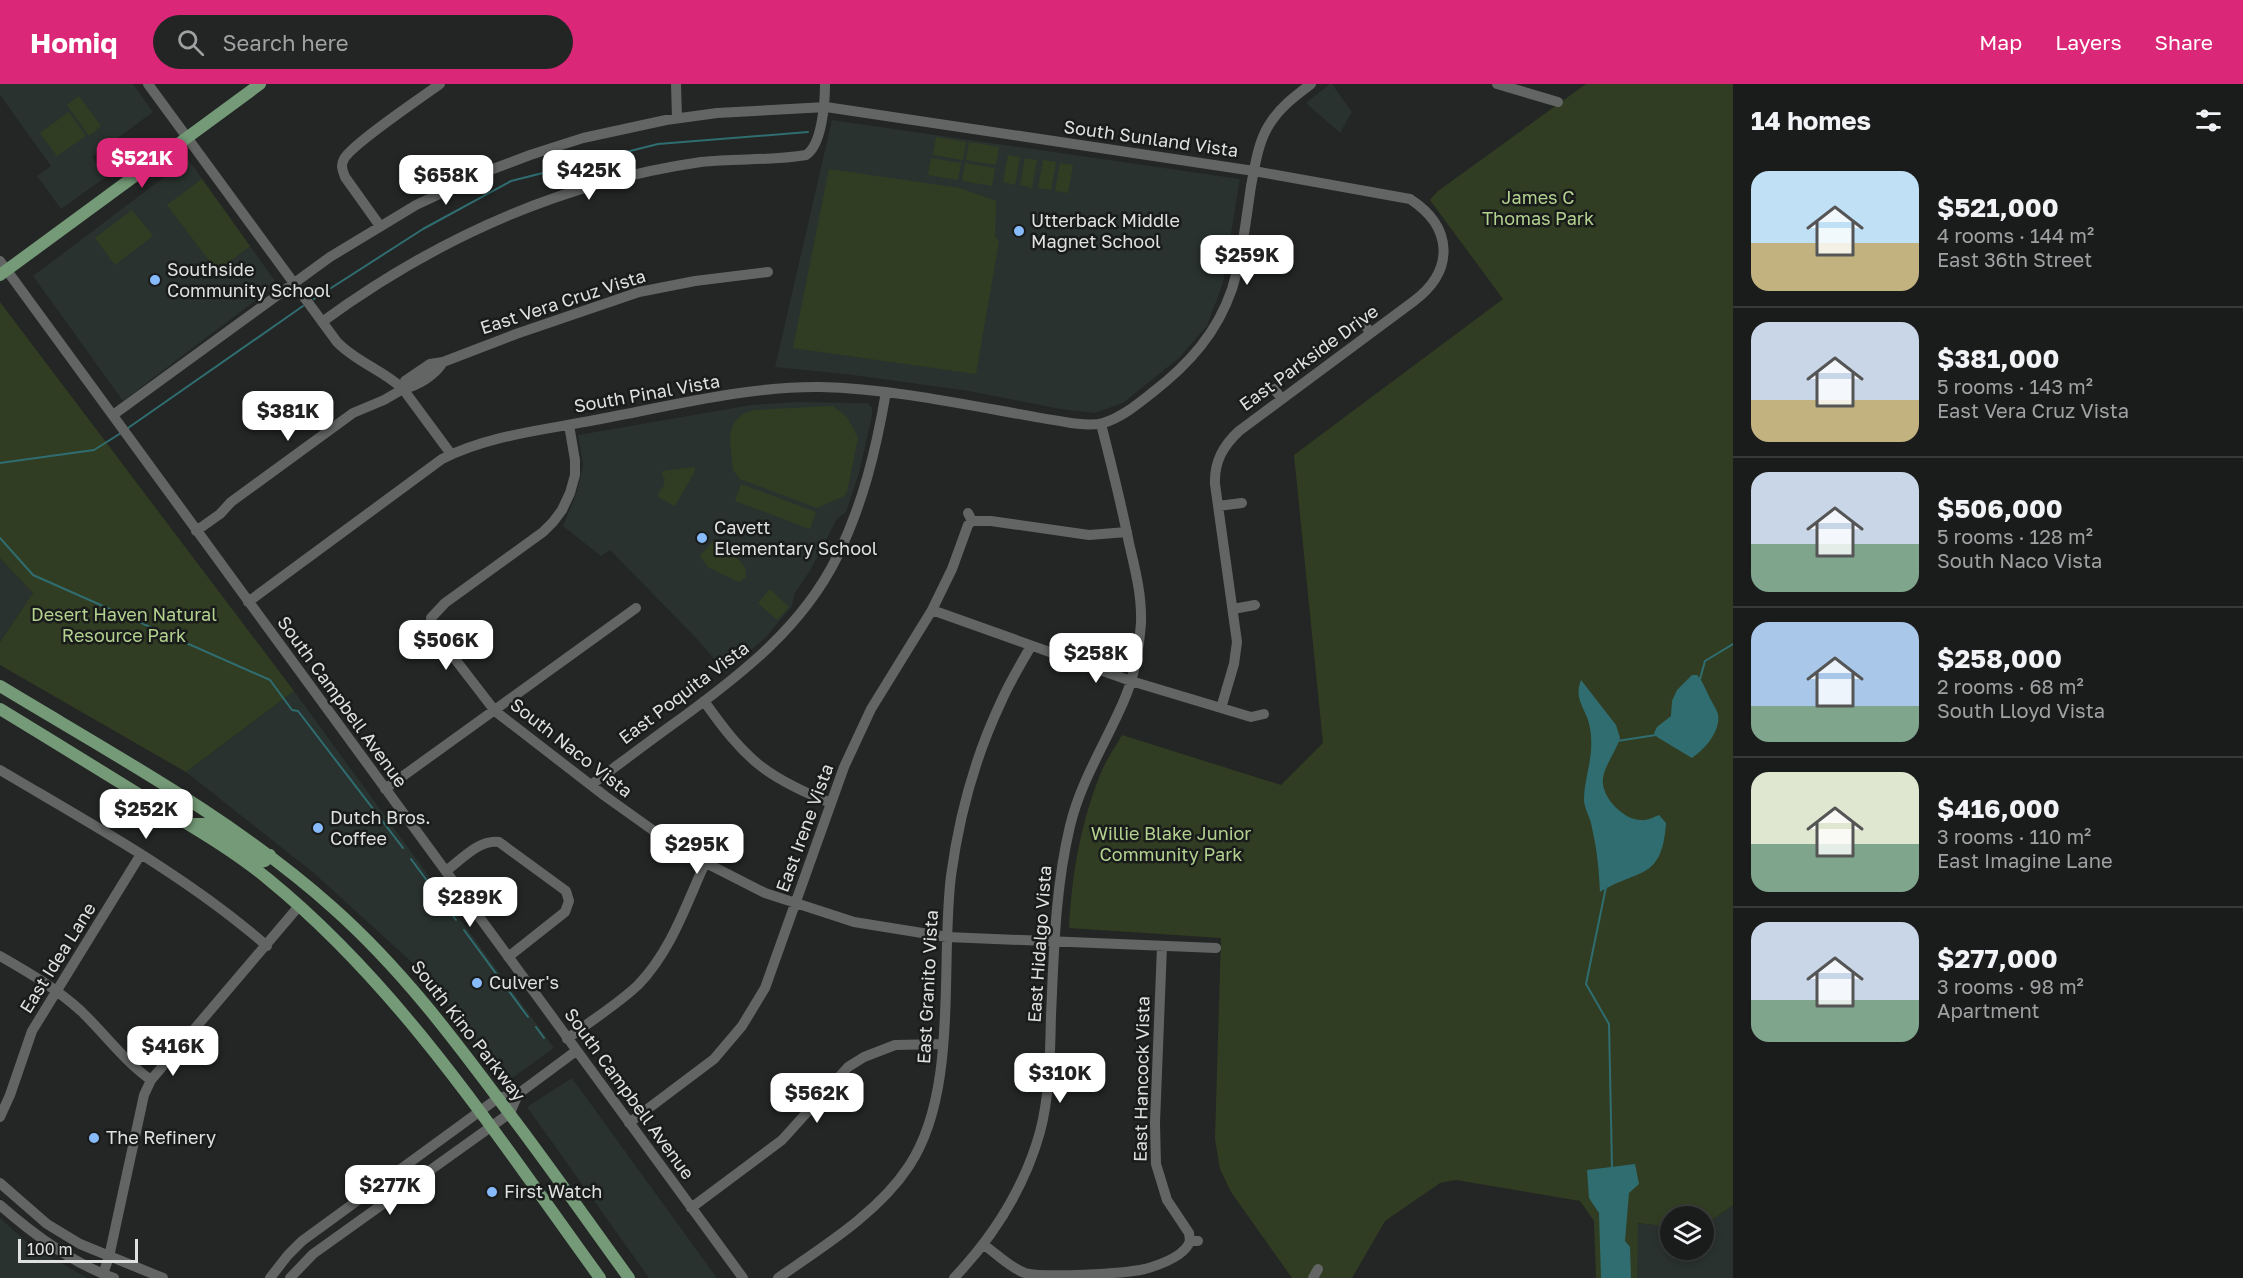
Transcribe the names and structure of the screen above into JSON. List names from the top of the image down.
{
  "streets": {
    "main road": ["South Kino Parkway"],
    "street": [
      "South Sunland Vista",
      "East Vera Cruz Vista",
      "East Parkside Drive",
      "South Pinal Vista",
      "East Poquita Vista",
      "South Campbell Avenue",
      "South Naco Vista",
      "East Irene Vista",
      "East Hidalgo Vista",
      "East Idea Lane",
      "East Granito Vista",
      "East Hancock Vista"
    ]
  },
  "crossings": [
    ["South Sunland Vista", "East Parkside Drive"],
    ["South Sunland Vista", "South Campbell Avenue"],
    ["East Vera Cruz Vista", "South Campbell Avenue"],
    ["South Pinal Vista", "East Poquita Vista"],
    ["South Pinal Vista", "South Campbell Avenue"],
    ["South Pinal Vista", "South Naco Vista"],
    ["South Pinal Vista", "East Hidalgo Vista"],
    ["East Poquita Vista", "South Naco Vista"],
    ["South Campbell Avenue", "East Irene Vista"],
    ["South Naco Vista", "East Irene Vista"],
    ["South Naco Vista", "East Hidalgo Vista"],
    ["South Naco Vista", "East Granito Vista"],
    ["South Naco Vista", "East Hancock Vista"],
    ["East Irene Vista", "East Hidalgo Vista"],
    ["East Hidalgo Vista", "East Hancock Vista"]
  ],
  "parks": ["James C Thomas Park", "Desert Haven Natural Resource Park", "Willie Blake Junior Community Park"],
  "places": [
    "Utterback Middle Magnet School",
    "Southside Community School",
    "Cavett Elementary School",
    "Dutch Bros. Coffee",
    "Culver's",
    "The Refinery",
    "First Watch"
  ],
  "scale_bar": "100 m",
  "page": {
    "header": "Homiq",
    "search": "Search here",
    "nav": ["Map", "Layers", "Share"],
    "heading": "14 homes",
    "price": [
      "$521K",
      "$425K",
      "$658K",
      "$259K",
      "$381K",
      "$506K",
      "$258K",
      "$252K",
      "$295K",
      "$289K",
      "$416K",
      "$310K",
      "$562K",
      "$277K"
    ],
    "list": [
      {
        "name": "$521,000",
        "note": "4 rooms · 144 m² · East 36th Street"
      },
      {
        "name": "$381,000",
        "note": "5 rooms · 143 m² · East Vera Cruz Vista"
      },
      {
        "name": "$506,000",
        "note": "5 rooms · 128 m² · South Naco Vista"
      },
      {
        "name": "$258,000",
        "note": "2 rooms · 68 m² · South Lloyd Vista"
      },
      {
        "name": "$416,000",
        "note": "3 rooms · 110 m² · East Imagine Lane"
      },
      {
        "name": "$277,000",
        "note": "3 rooms · 98 m² · Apartment"
      }
    ],
    "scale": "100 m"
  }
}
